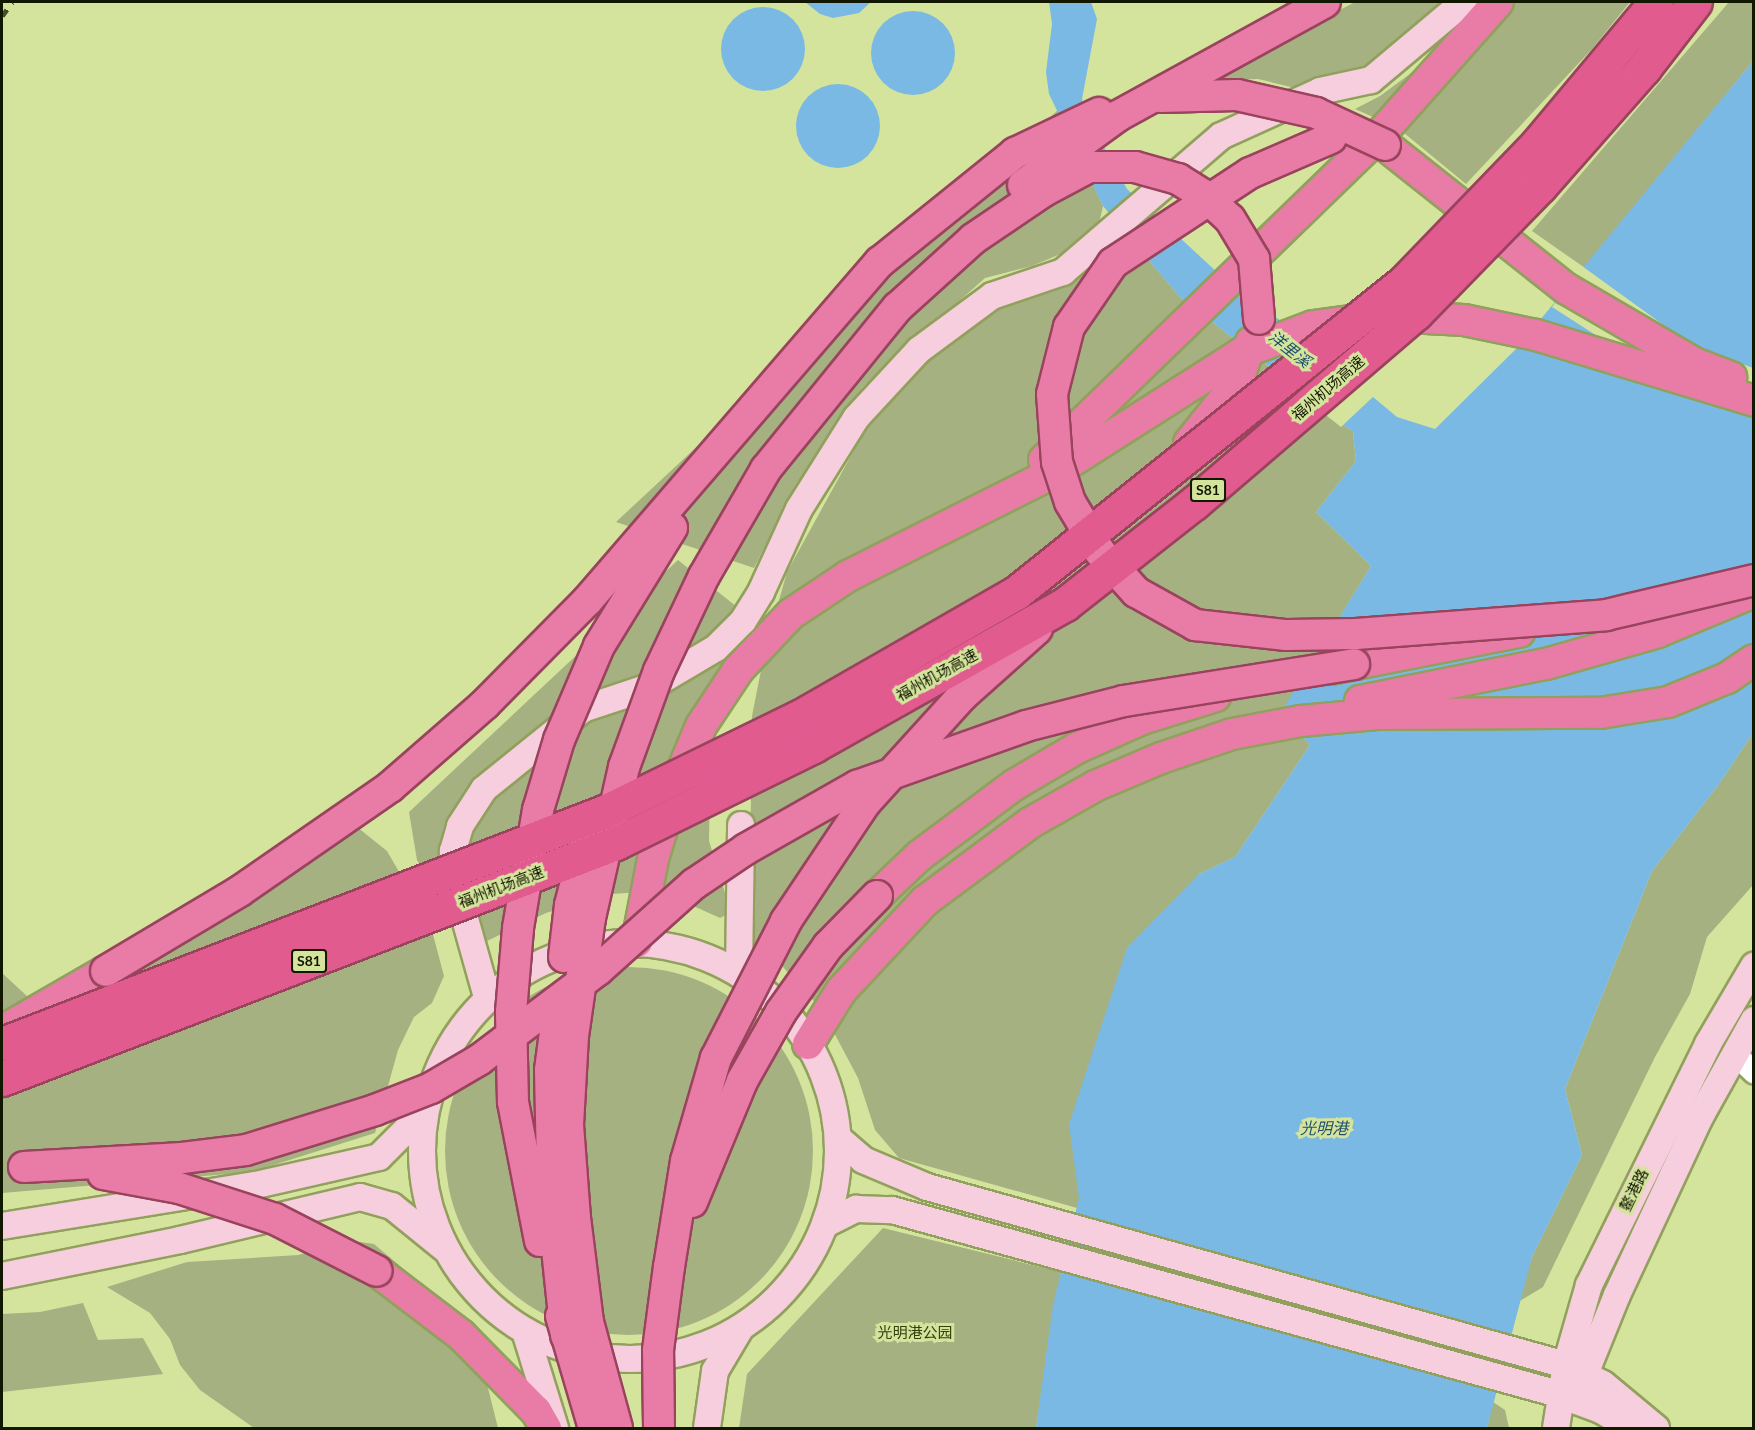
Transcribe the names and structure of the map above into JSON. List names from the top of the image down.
{
  "streets": {
    "highway": ["福州机场高速", "S81"],
    "main road": ["鳌港路"]
  },
  "water": ["洋里溪", "光明港"],
  "parks": ["光明港公园"]
}
